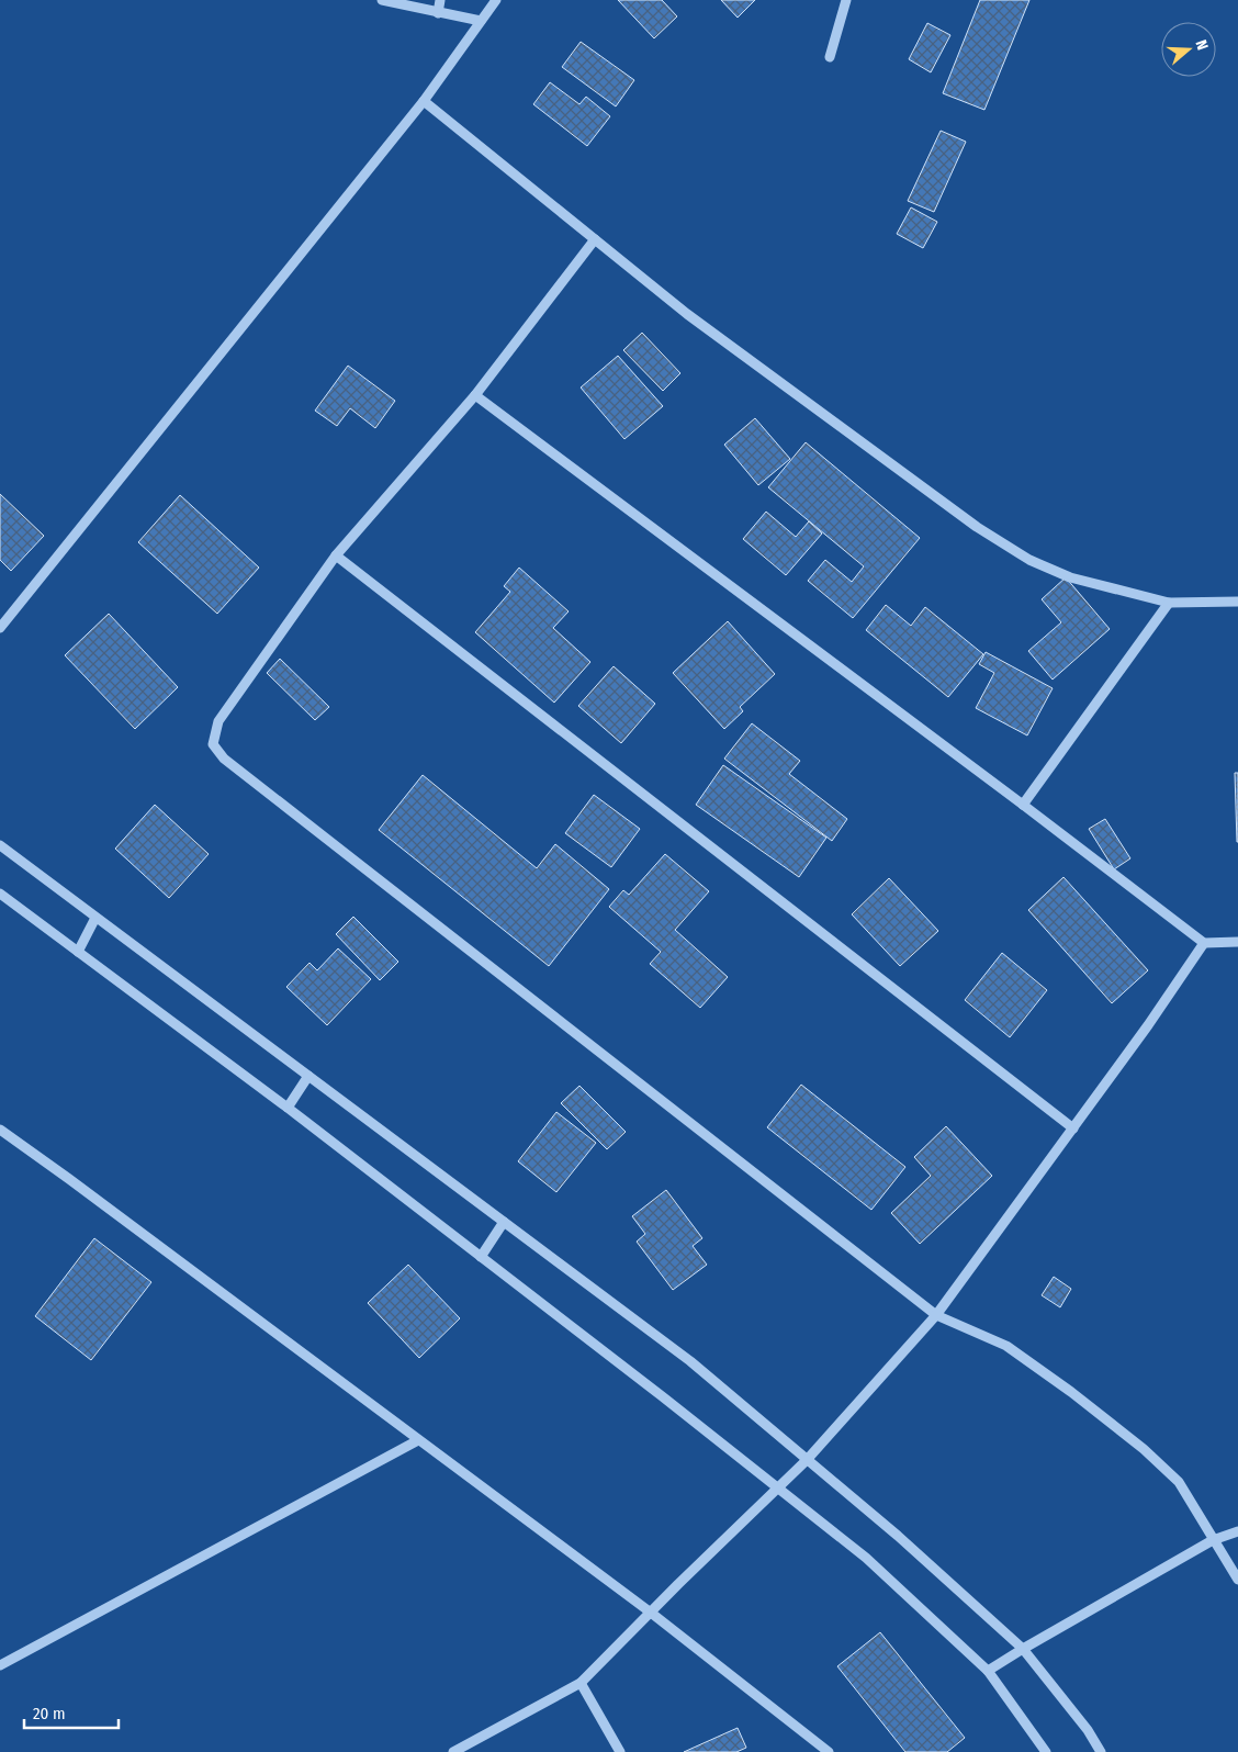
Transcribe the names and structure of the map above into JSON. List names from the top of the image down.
{
  "scale_bar": "20 m",
  "north": "right"
}
